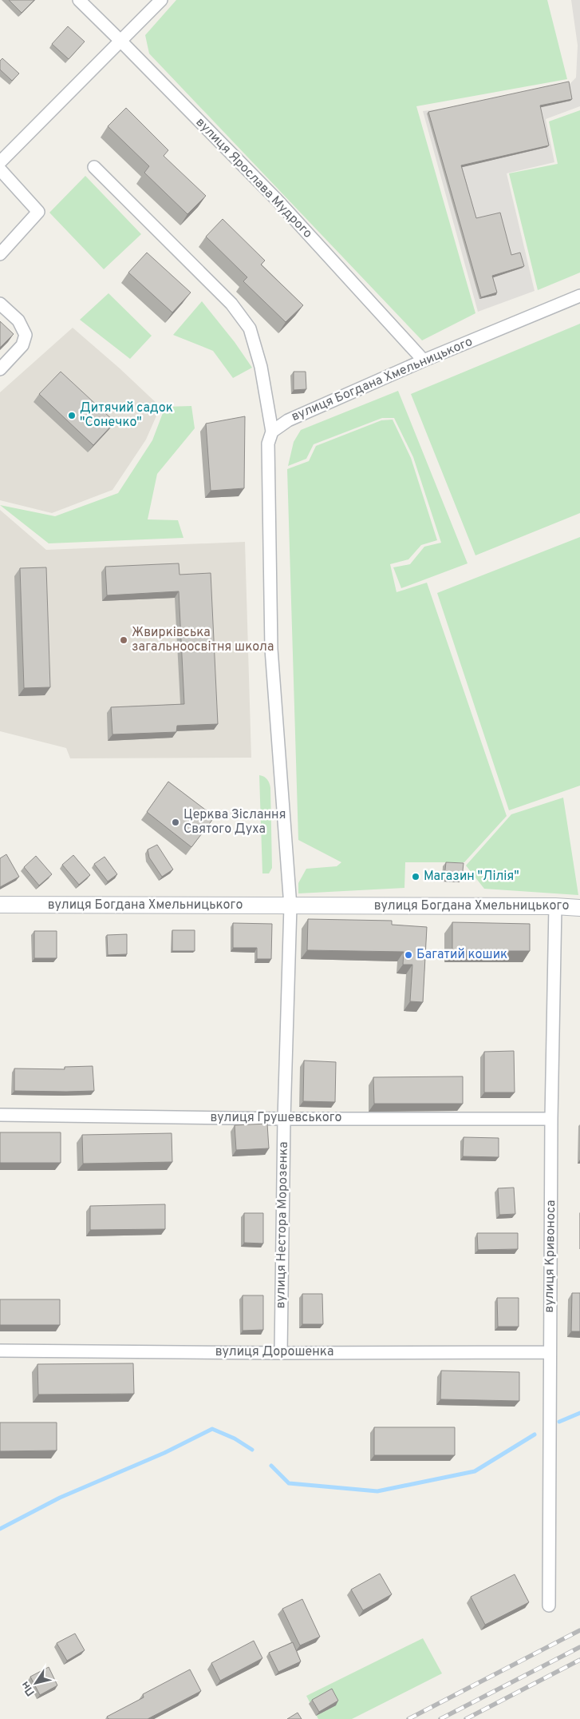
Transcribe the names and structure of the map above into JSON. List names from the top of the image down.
{
  "streets": {
    "street": [
      "вулиця Ярослава Мудрого",
      "вулиця Богдана Хмельницького",
      "вулиця Грушевського",
      "вулиця Нестора Морозенка",
      "вулиця Кривоноса",
      "вулиця Дорошенка"
    ]
  },
  "crossings": [
    ["вулиця Ярослава Мудрого", "вулиця Богдана Хмельницького"],
    ["вулиця Богдана Хмельницького", "вулиця Нестора Морозенка"],
    ["вулиця Богдана Хмельницького", "вулиця Кривоноса"],
    ["вулиця Грушевського", "вулиця Нестора Морозенка"],
    ["вулиця Грушевського", "вулиця Кривоноса"],
    ["вулиця Нестора Морозенка", "вулиця Дорошенка"],
    ["вулиця Кривоноса", "вулиця Дорошенка"]
  ],
  "places": [
    "Дитячий садок \"Сонечко\"",
    "Жвирківська загальноосвітня школа",
    "Церква Зіслання Святого Духа",
    "Магазин \"Лілія\"",
    "Багатий кошик"
  ],
  "north": "bottom left"
}
